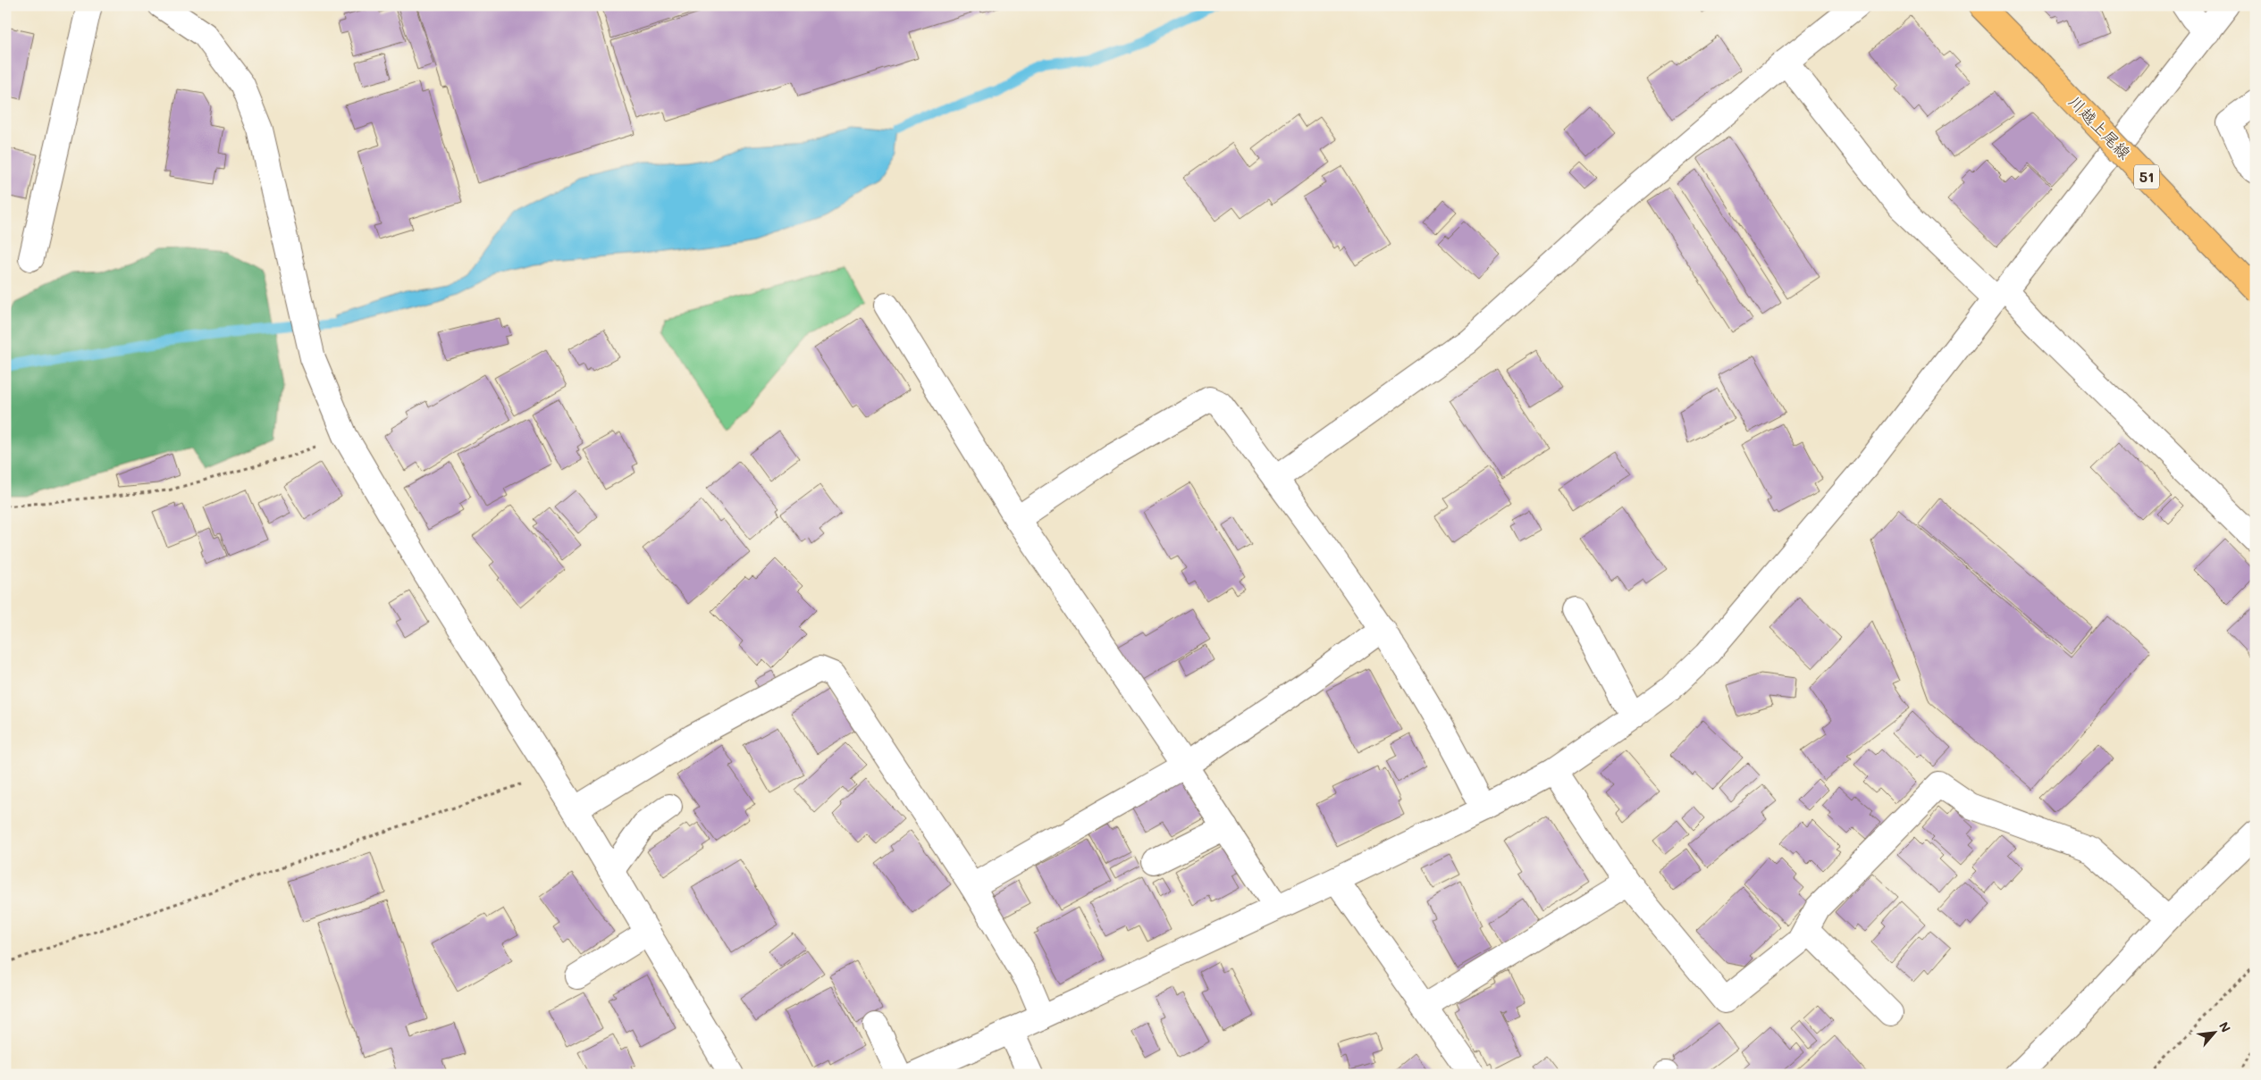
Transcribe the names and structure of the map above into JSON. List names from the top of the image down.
{
  "streets": {
    "main road": ["川越上尾線", "51"]
  },
  "north": "top right"
}
